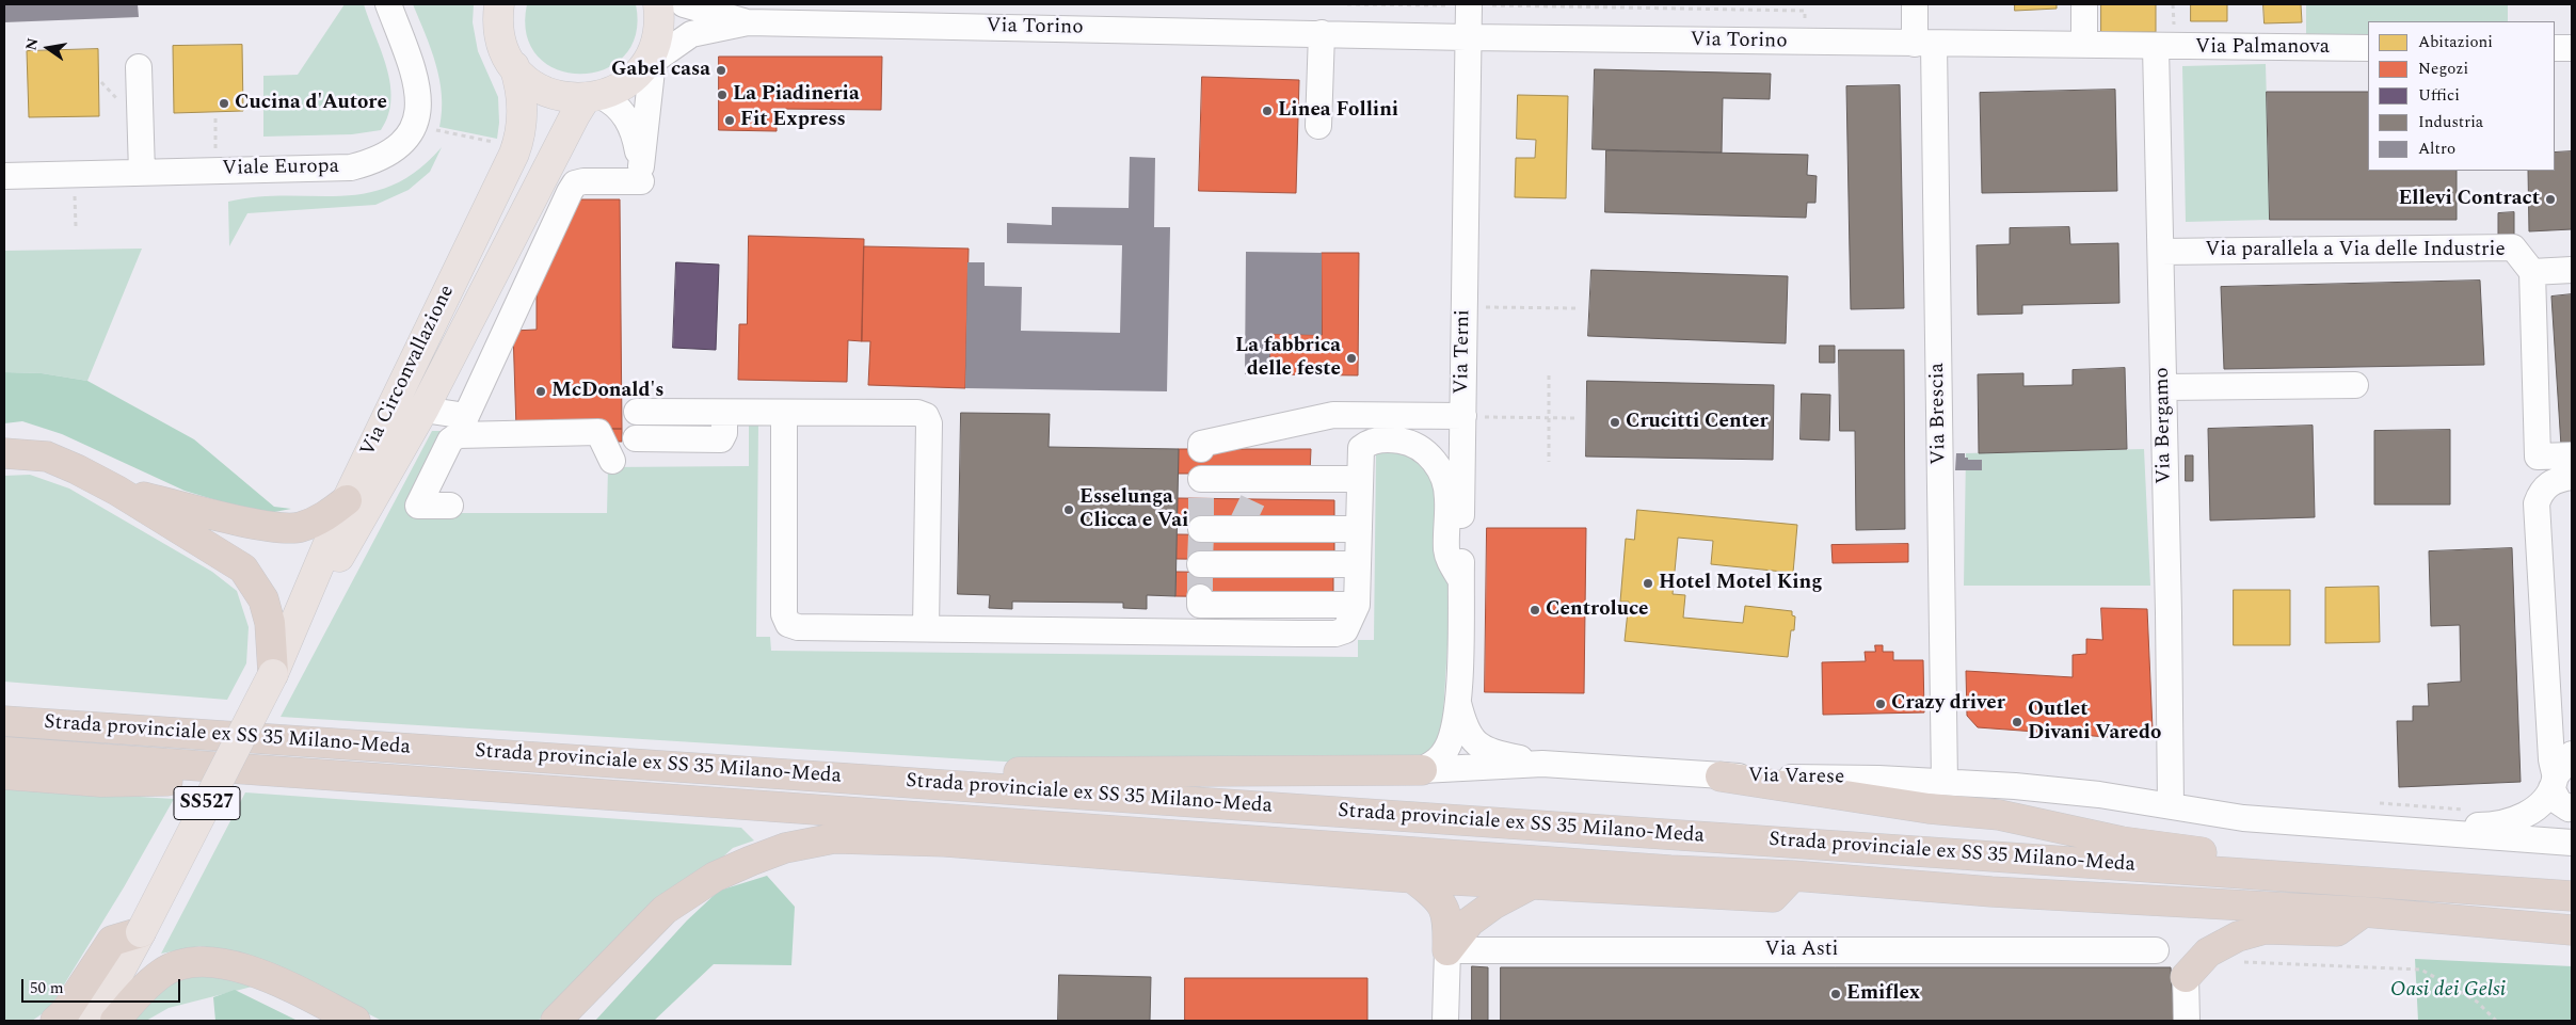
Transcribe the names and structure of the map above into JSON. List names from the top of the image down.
{
  "streets": {
    "highway": ["Strada provinciale ex SS 35 Milano-Meda"],
    "main road": ["Via Circonvallazione", "SS527"],
    "street": [
      "Via Torino",
      "Via Palmanova",
      "Viale Europa",
      "Via parallela a Via delle Industrie",
      "Via Terni",
      "Via Brescia",
      "Via Bergamo",
      "Via Varese",
      "Via Asti"
    ]
  },
  "crossings": [
    ["Via Torino", "Via Palmanova"],
    ["Via Torino", "Via Terni"],
    ["Via Torino", "Via Brescia"],
    ["Via Torino", "Via Bergamo"],
    ["Via Palmanova", "Via Bergamo"],
    ["Via parallela a Via delle Industrie", "Via Bergamo"],
    ["Via Brescia", "Via Varese"],
    ["Via Bergamo", "Via Varese"]
  ],
  "parks": ["Oasi dei Gelsi"],
  "places": [
    "Gabel casa",
    "La Piadineria",
    "Cucina d'Autore",
    "Linea Follini",
    "Fit Express",
    "Ellevi Contract",
    "La fabbrica delle feste",
    "McDonald's",
    "Crucitti Center",
    "Esselunga Clicca e Vai",
    "Hotel Motel King",
    "Centroluce",
    "Crazy driver",
    "Outlet Divani Varedo",
    "Emiflex"
  ],
  "legend": [
    "Abitazioni",
    "Negozi",
    "Uffici",
    "Industria",
    "Altro"
  ],
  "scale_bar": "50 m",
  "north": "left"
}
